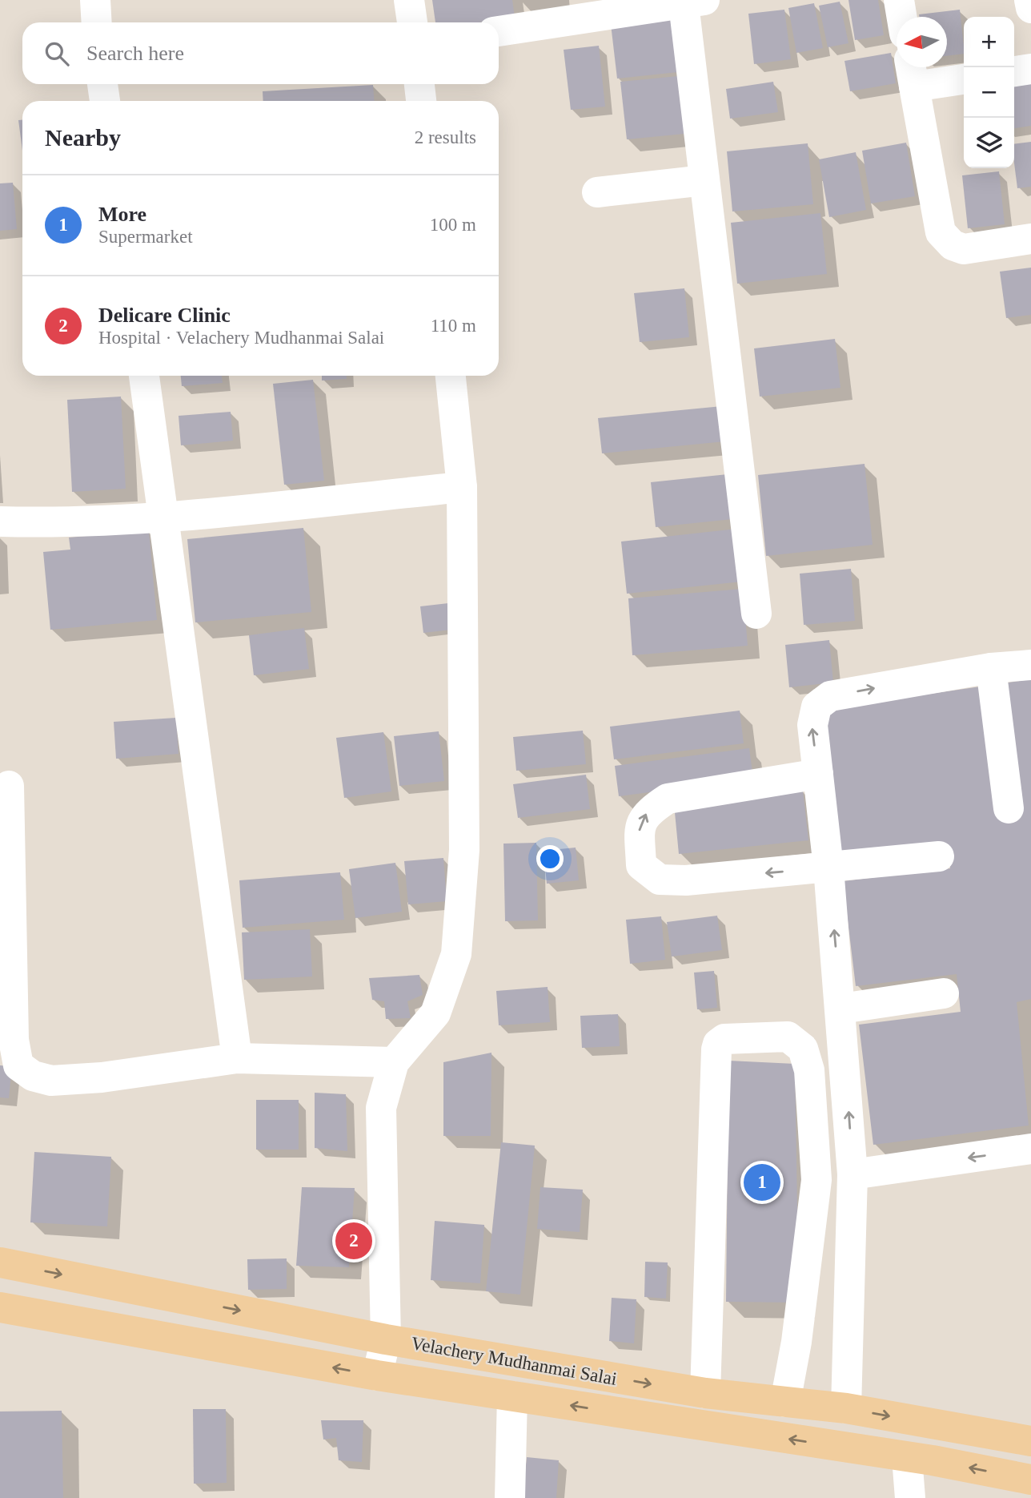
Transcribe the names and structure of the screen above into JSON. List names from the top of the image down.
{
  "streets": {
    "main road": ["Velachery Mudhanmai Salai"]
  },
  "north": "left",
  "page": {
    "map_buttons": ["+", "−"],
    "search": "Search here",
    "heading": ["Nearby", "2 results"],
    "list": [
      {
        "mark": "1",
        "name": "More",
        "note": "Supermarket",
        "value": "100 m"
      },
      {
        "mark": "2",
        "name": "Delicare Clinic",
        "note": "Hospital · Velachery Mudhanmai Salai",
        "value": "110 m"
      }
    ],
    "pins": ["1", "2"]
  }
}
